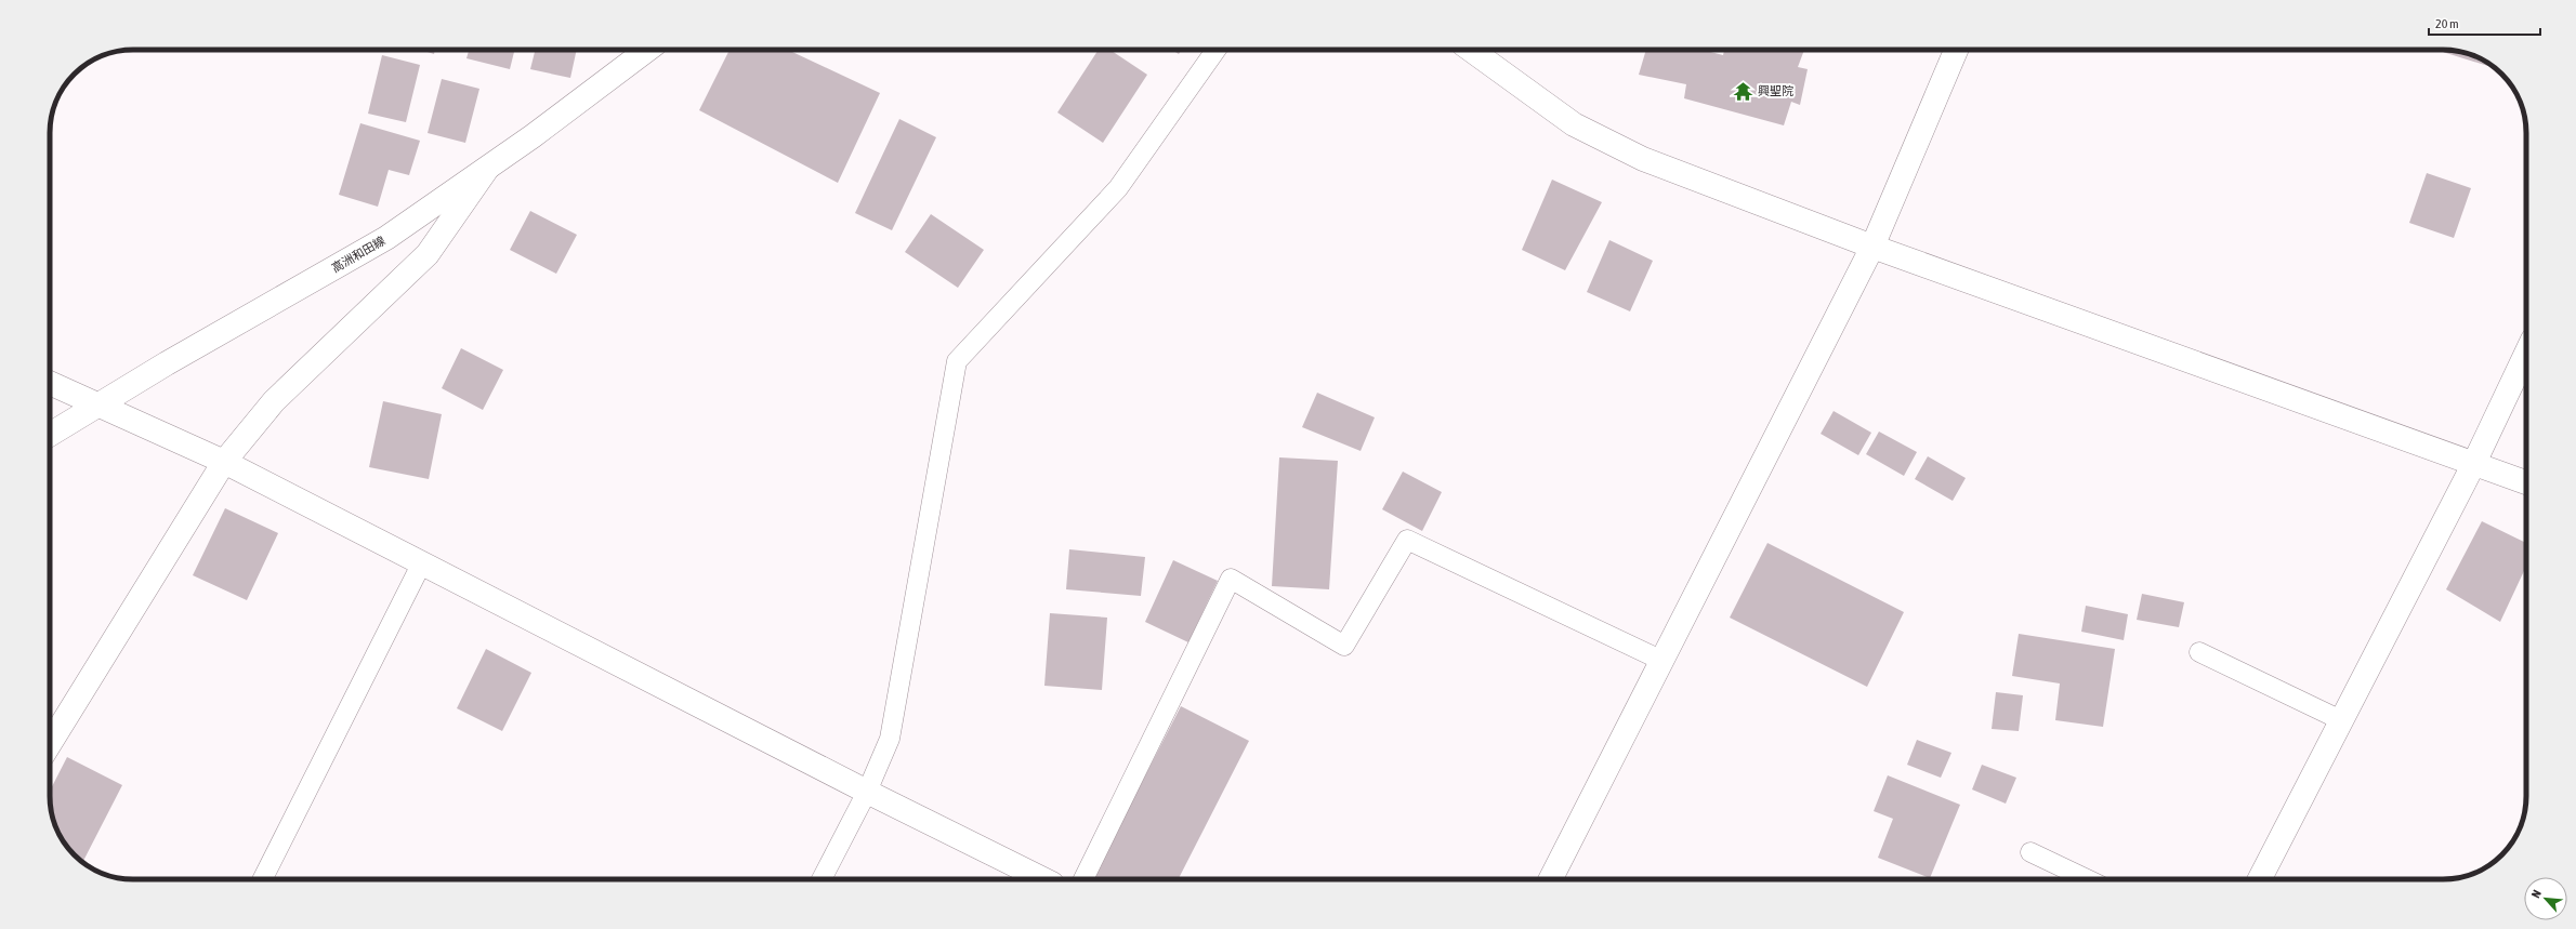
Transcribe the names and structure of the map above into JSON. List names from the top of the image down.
{
  "streets": {
    "street": ["高洲和田線"]
  },
  "places": {
    "temple": ["興聖院"]
  },
  "scale_bar": "20 m",
  "north": "top left"
}
